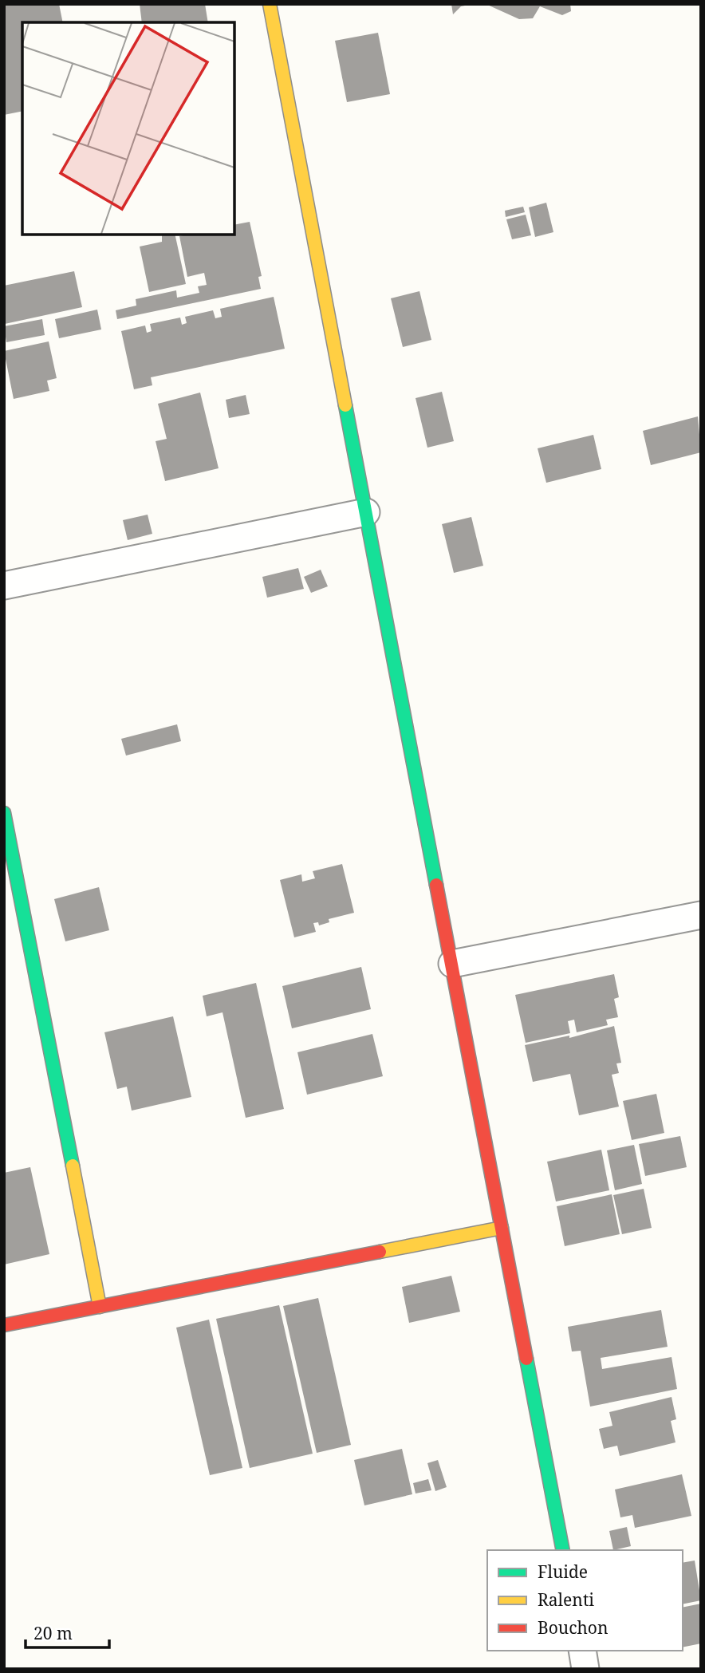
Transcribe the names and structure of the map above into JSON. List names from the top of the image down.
{
  "legend": ["Fluide", "Ralenti", "Bouchon"],
  "scale_bar": "20 m"
}
